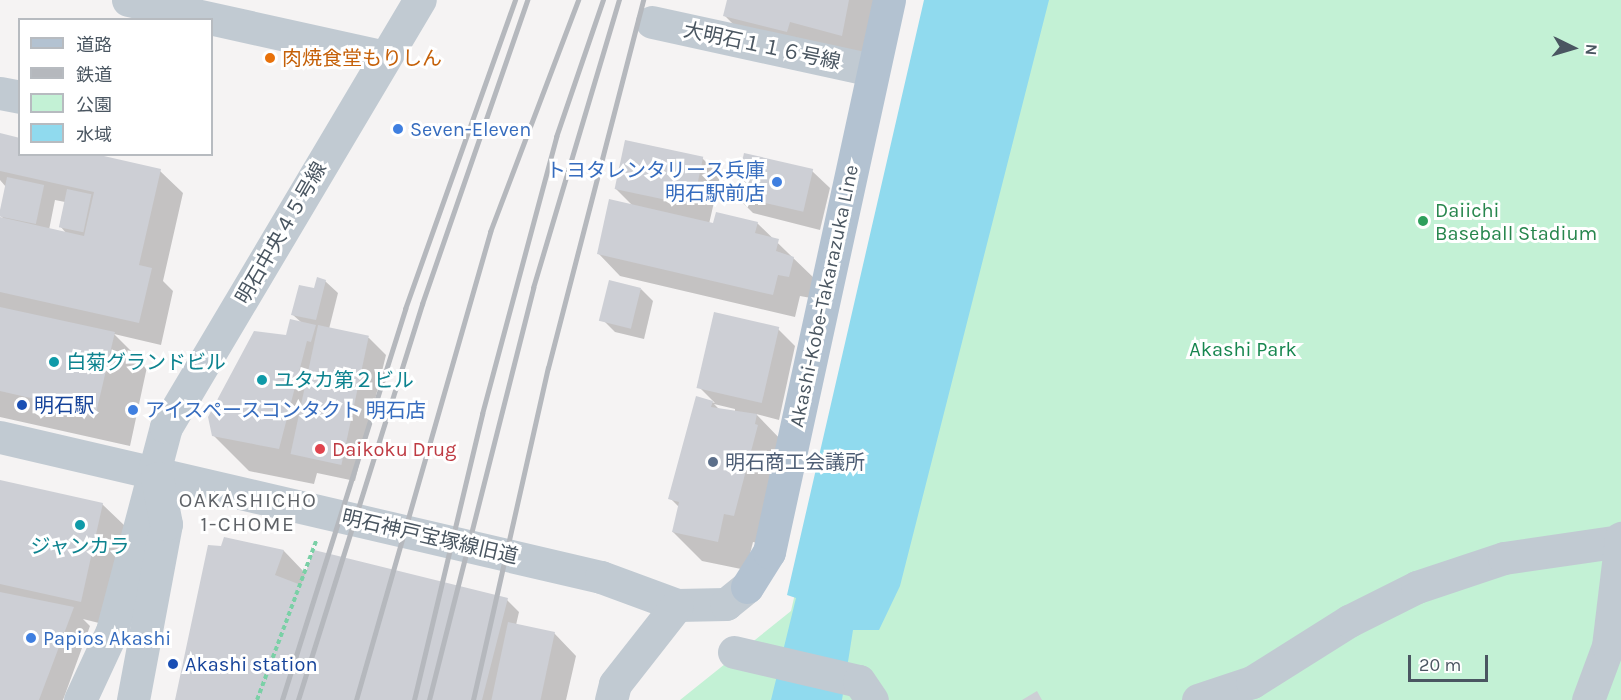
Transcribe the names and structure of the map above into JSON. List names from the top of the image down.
{
  "streets": {
    "main road": ["Akashi-Kobe-Takarazuka Line"],
    "street": ["大明石１１６号線", "明石中央４５号線", "明石神戸宝塚線旧道"]
  },
  "crossings": [
    ["大明石１１６号線", "Akashi-Kobe-Takarazuka Line"],
    ["明石中央４５号線", "明石神戸宝塚線旧道"],
    ["Akashi-Kobe-Takarazuka Line", "明石神戸宝塚線旧道"]
  ],
  "districts": ["OAKASHICHO 1-CHOME"],
  "parks": ["Akashi Park"],
  "places": [
    "肉焼食堂もりしん",
    "Seven-Eleven",
    "トヨタレンタリース兵庫 明石駅前店",
    "Daiichi Baseball Stadium",
    "白菊グランドビル",
    "ユタカ第２ビル",
    "明石駅",
    "アイスペースコンタクト 明石店",
    "Daikoku Drug",
    "明石商工会議所",
    "ジャンカラ",
    "Papios Akashi",
    "Akashi station"
  ],
  "legend": [
    "道路",
    "鉄道",
    "公園",
    "水域"
  ],
  "scale_bar": "20 m",
  "north": "right"
}
